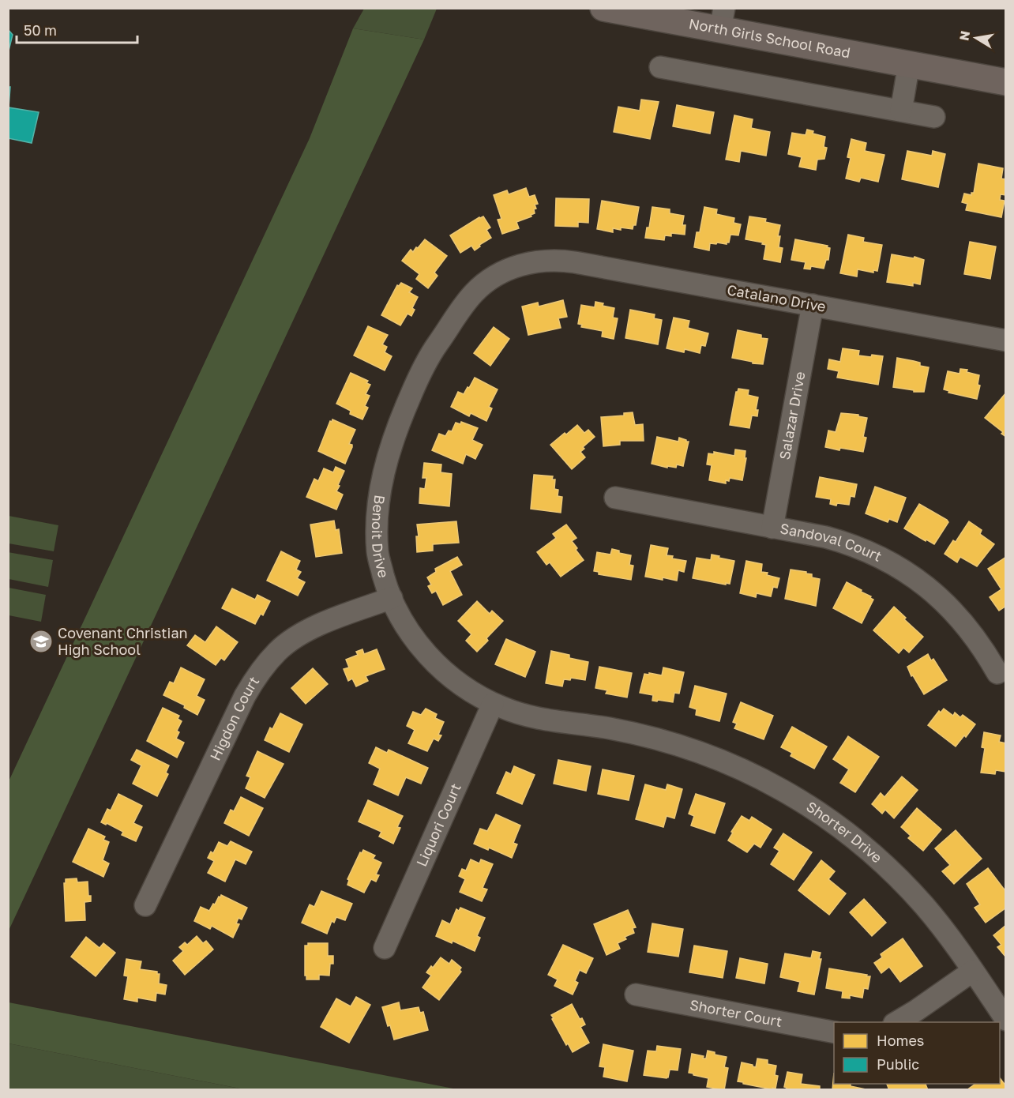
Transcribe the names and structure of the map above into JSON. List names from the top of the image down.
{
  "streets": {
    "main road": ["North Girls School Road"],
    "street": [
      "Catalano Drive",
      "Salazar Drive",
      "Benoit Drive",
      "Sandoval Court",
      "Higdon Court",
      "Liquori Court",
      "Shorter Drive",
      "Shorter Court"
    ]
  },
  "crossings": [
    ["Catalano Drive", "Salazar Drive"],
    ["Catalano Drive", "Benoit Drive"],
    ["Salazar Drive", "Sandoval Court"],
    ["Benoit Drive", "Higdon Court"],
    ["Benoit Drive", "Liquori Court"],
    ["Benoit Drive", "Shorter Drive"]
  ],
  "places": {
    "school or university": ["Covenant Christian High School"]
  },
  "legend": ["Homes", "Public"],
  "scale_bar": "50 m",
  "north": "left"
}
